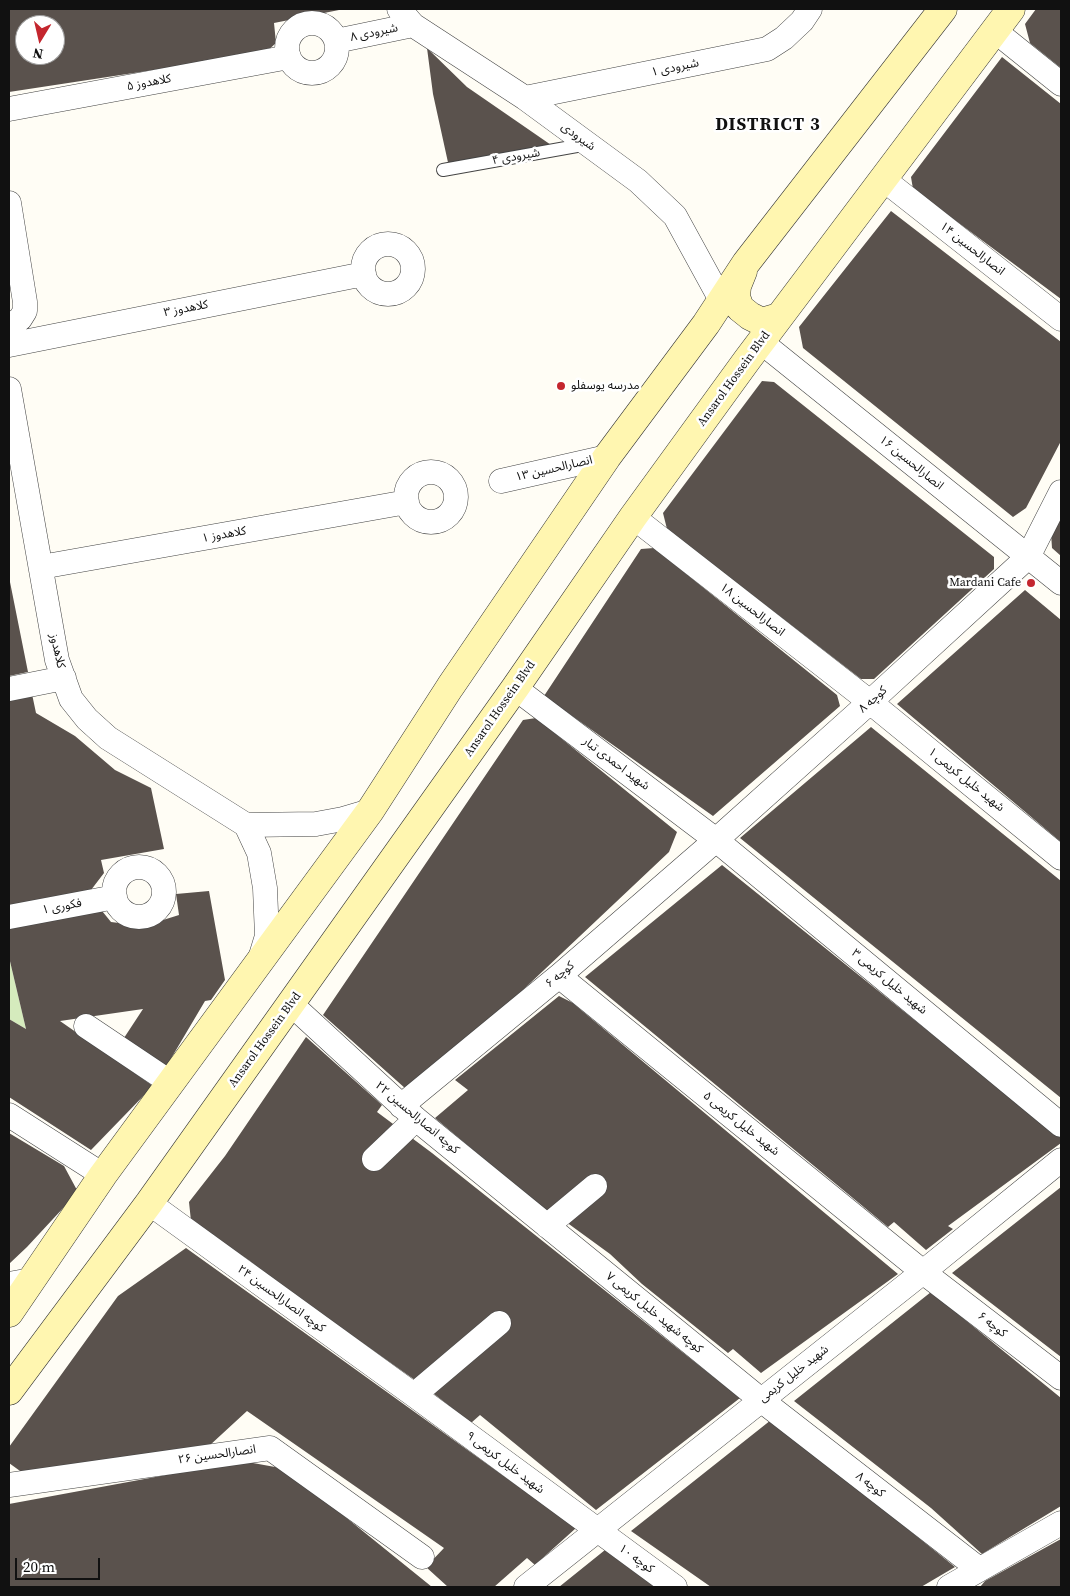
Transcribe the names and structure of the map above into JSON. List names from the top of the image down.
{
  "streets": {
    "main road": ["Ansarol Hossein Blvd"],
    "street": [
      "شیرودی ۸",
      "شیرودی ۱",
      "کلاهدوز ۵",
      "شیرودی",
      "انصارالحسین ۱۴",
      "کلاهدوز ۳",
      "انصارالحسین ۱۶",
      "انصارالحسین ۱۳",
      "کلاهدوز ۱",
      "انصارالحسین ۱۸",
      "کلاهدوز",
      "کوچه ۸",
      "شهید احمدی تبار",
      "شهید خلیل کریمی ۱",
      "فکوری ۱",
      "کوچه ۶",
      "شهید خلیل کریمی ۳",
      "کوچه انصارالحسین ۲۲",
      "شهید خلیل کریمی ۵",
      "کوچه انصارالحسین ۲۴",
      "کوچه شهید خلیل کریمی ۷",
      "شهید خلیل کریمی",
      "انصارالحسین ۲۶",
      "شهید خلیل کریمی ۹",
      "کوچه ۱۰"
    ],
    "lane": ["شیرودی ۴"]
  },
  "crossings": [
    ["شیرودی ۸", "کلاهدوز ۵"],
    ["شیرودی ۸", "شیرودی"],
    ["شیرودی ۱", "شیرودی"],
    ["شیرودی", "شیرودی ۴"],
    ["انصارالحسین ۱۴", "Ansarol Hossein Blvd"],
    ["Ansarol Hossein Blvd", "انصارالحسین ۱۶"],
    ["Ansarol Hossein Blvd", "انصارالحسین ۱۸"],
    ["Ansarol Hossein Blvd", "شهید احمدی تبار"],
    ["Ansarol Hossein Blvd", "کوچه انصارالحسین ۲۲"],
    ["Ansarol Hossein Blvd", "کوچه انصارالحسین ۲۴"],
    ["انصارالحسین ۱۶", "کوچه ۸"],
    ["کلاهدوز ۱", "کلاهدوز"],
    ["انصارالحسین ۱۸", "کوچه ۸"],
    ["انصارالحسین ۱۸", "شهید خلیل کریمی ۱"],
    ["کوچه ۸", "شهید احمدی تبار"],
    ["کوچه ۸", "شهید خلیل کریمی ۱"],
    ["کوچه ۸", "کوچه ۶"],
    ["کوچه ۸", "شهید خلیل کریمی ۳"],
    ["کوچه ۸", "کوچه شهید خلیل کریمی ۷"],
    ["کوچه ۸", "شهید خلیل کریمی"],
    ["شهید احمدی تبار", "کوچه ۶"],
    ["شهید احمدی تبار", "شهید خلیل کریمی ۳"],
    ["کوچه ۶", "شهید خلیل کریمی ۳"],
    ["کوچه ۶", "کوچه انصارالحسین ۲۲"],
    ["کوچه ۶", "شهید خلیل کریمی ۵"],
    ["کوچه ۶", "شهید خلیل کریمی"],
    ["کوچه انصارالحسین ۲۲", "کوچه شهید خلیل کریمی ۷"],
    ["شهید خلیل کریمی ۵", "شهید خلیل کریمی"],
    ["کوچه انصارالحسین ۲۴", "شهید خلیل کریمی ۹"],
    ["کوچه شهید خلیل کریمی ۷", "شهید خلیل کریمی"],
    ["شهید خلیل کریمی", "شهید خلیل کریمی ۹"],
    ["شهید خلیل کریمی", "کوچه ۱۰"],
    ["شهید خلیل کریمی ۹", "کوچه ۱۰"]
  ],
  "districts": ["DISTRICT 3"],
  "places": ["مدرسه یوسفلو", "Mardani Cafe"],
  "scale_bar": "20 m",
  "north": "bottom"
}
